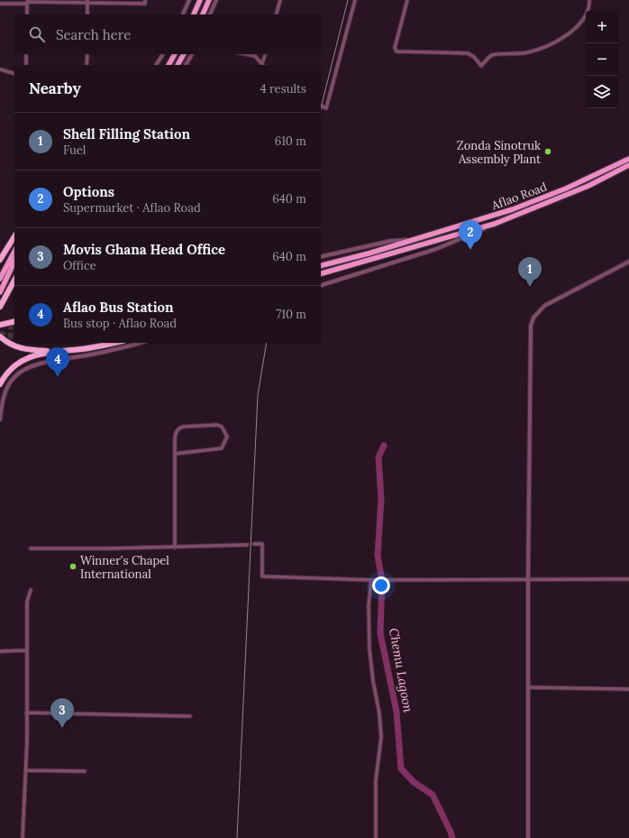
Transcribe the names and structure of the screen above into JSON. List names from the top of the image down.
{
  "streets": {
    "highway": ["Aflao Road"]
  },
  "water": ["Chemu Lagoon"],
  "places": ["Zonda Sinotruk Assembly Plant", "Winner's Chapel International"],
  "page": {
    "map_buttons": ["+", "−"],
    "search": "Search here",
    "heading": ["Nearby", "4 results"],
    "list": [
      {
        "mark": "1",
        "name": "Shell Filling Station",
        "note": "Fuel",
        "value": "610 m"
      },
      {
        "mark": "2",
        "name": "Options",
        "note": "Supermarket · Aflao Road",
        "value": "640 m"
      },
      {
        "mark": "3",
        "name": "Movis Ghana Head Office",
        "note": "Office",
        "value": "640 m"
      },
      {
        "mark": "4",
        "name": "Aflao Bus Station",
        "note": "Bus stop · Aflao Road",
        "value": "710 m"
      }
    ],
    "pins": [
      "2",
      "1",
      "4",
      "3"
    ]
  }
}
